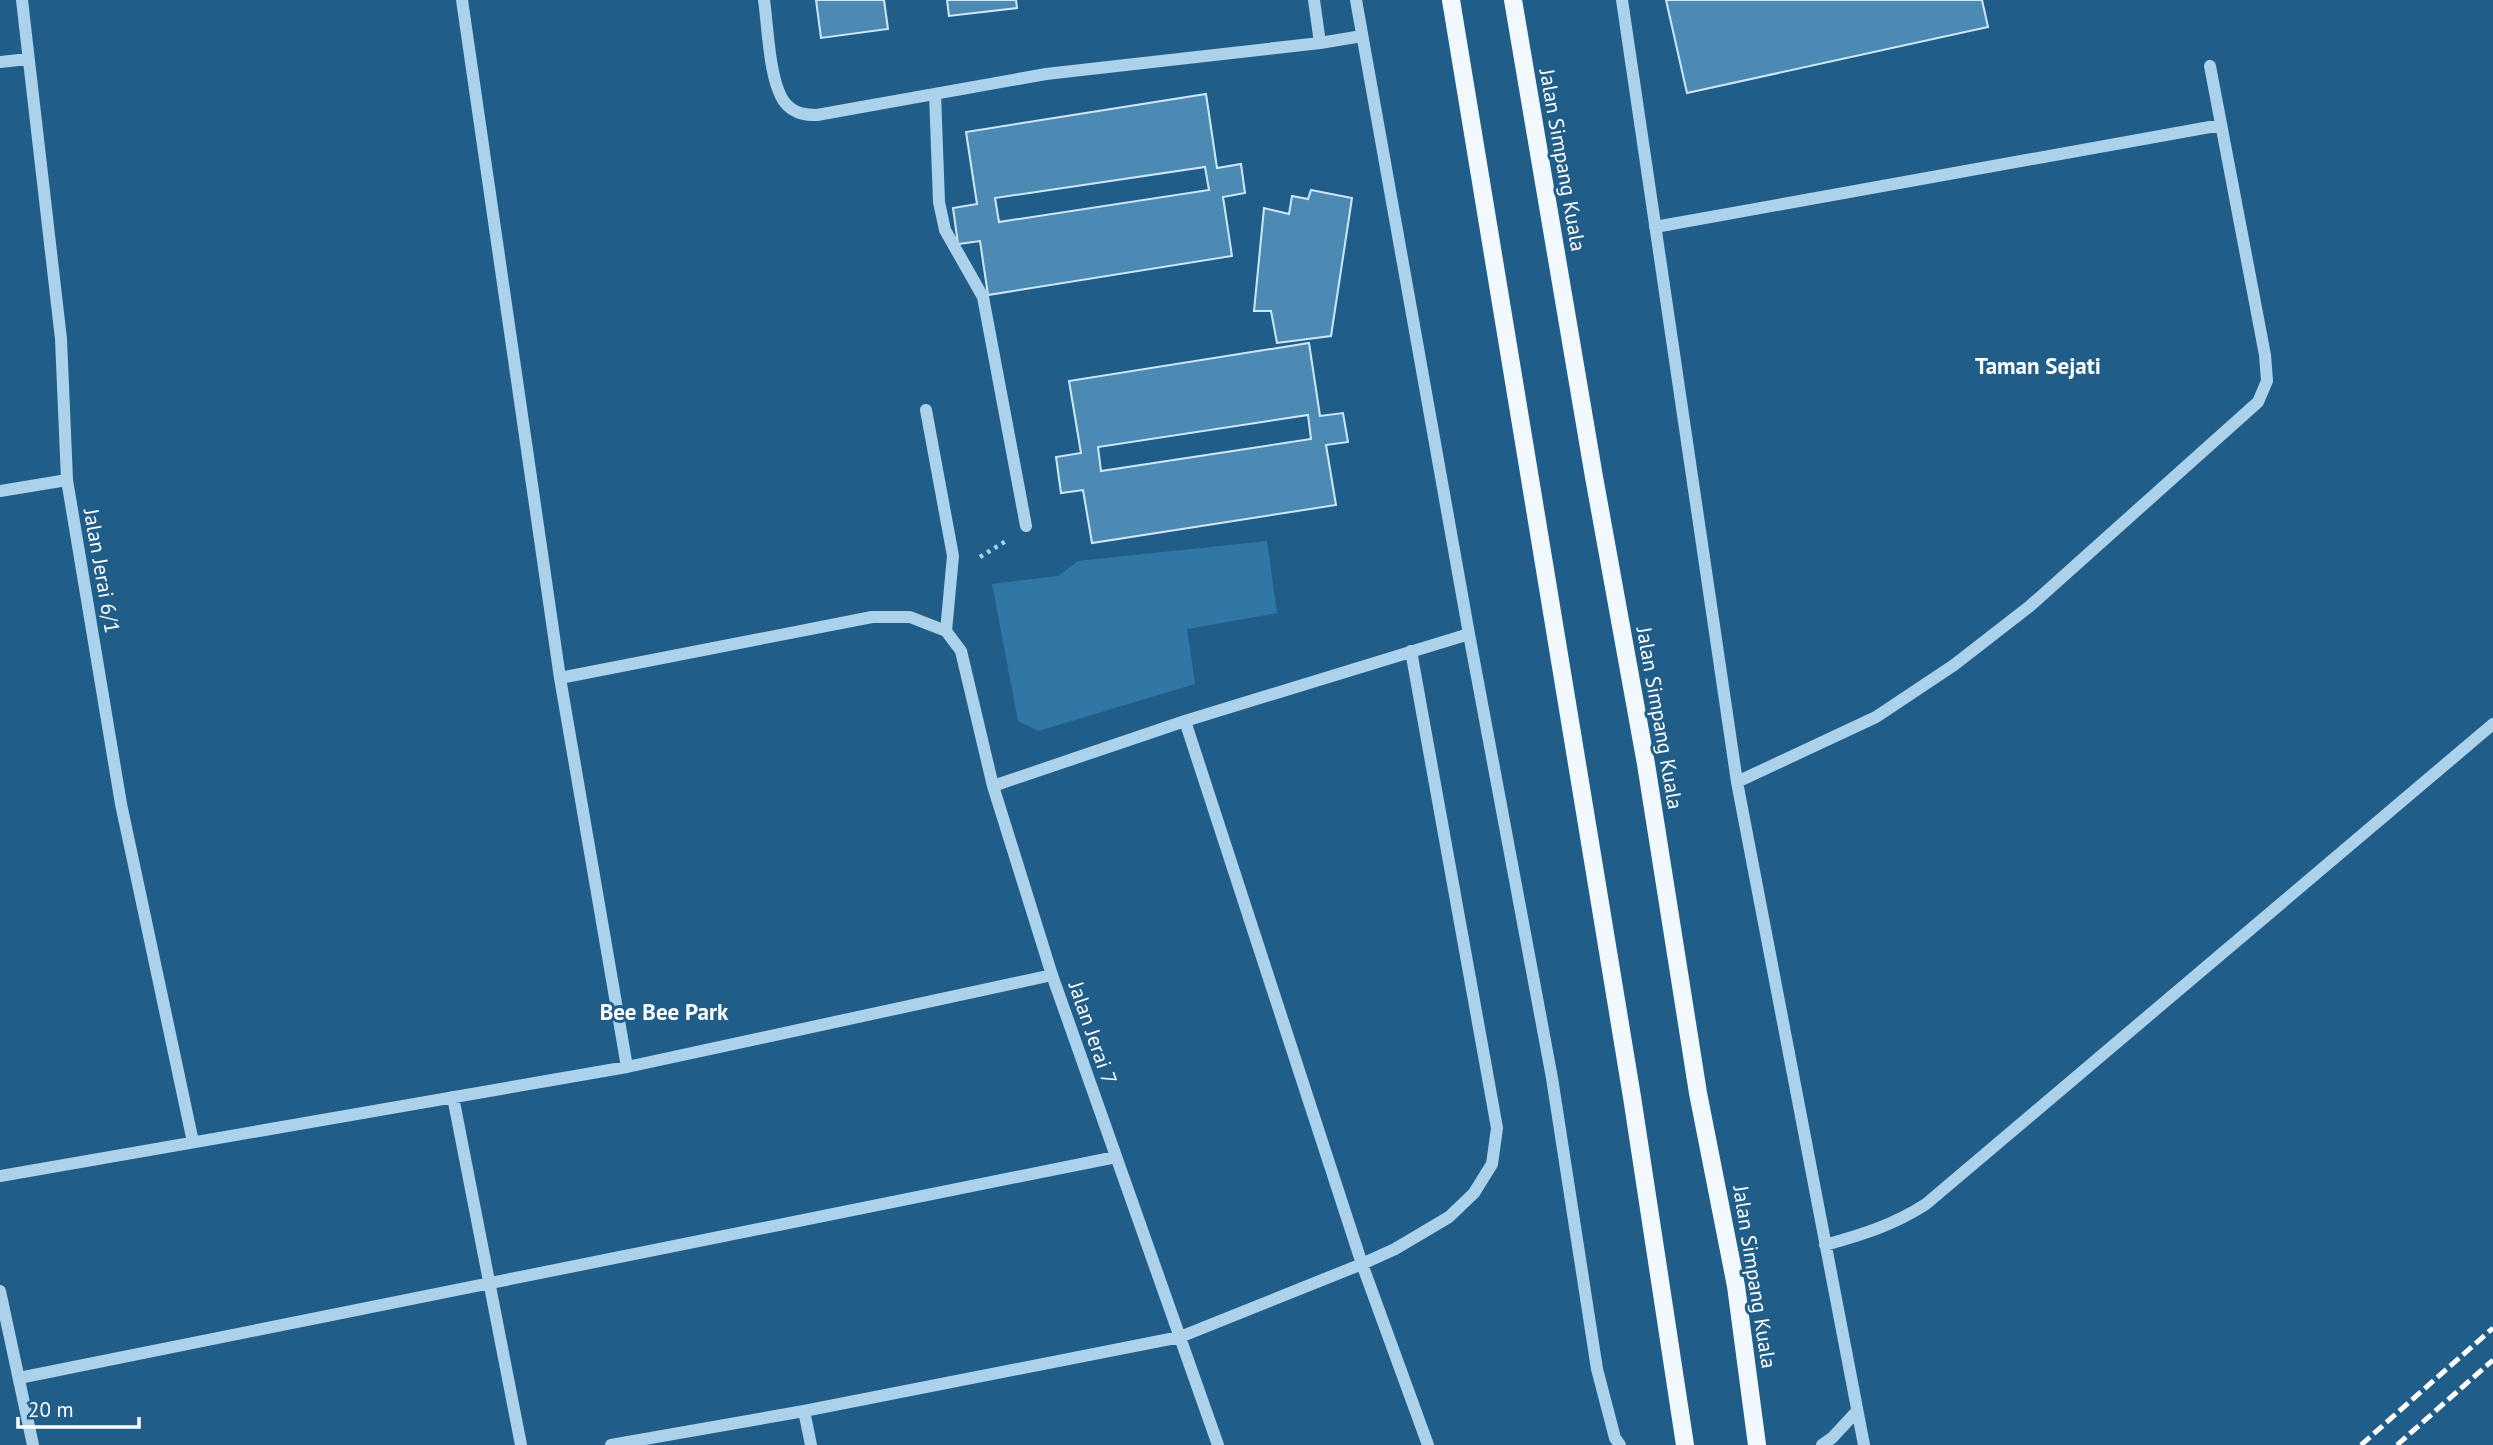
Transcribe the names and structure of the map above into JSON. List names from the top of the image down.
{
  "streets": {
    "main road": ["Jalan Simpang Kuala"],
    "street": ["Jalan Jerai 6/1", "Jalan Jerai 7"]
  },
  "districts": ["Taman Sejati", "Bee Bee Park"],
  "scale_bar": "20 m"
}
